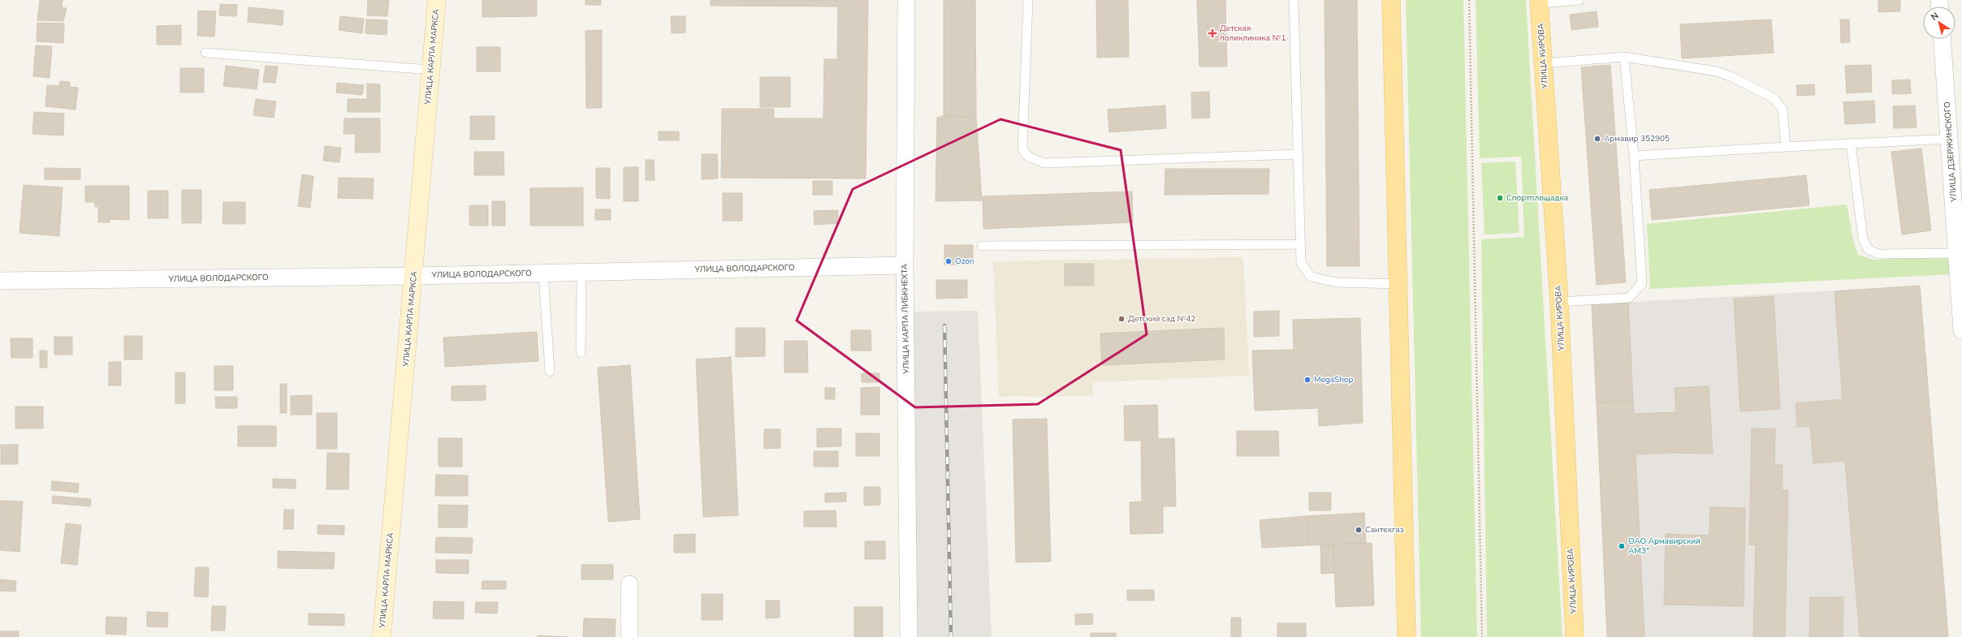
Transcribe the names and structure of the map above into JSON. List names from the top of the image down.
{
  "streets": {
    "main road": ["УЛИЦА КИРОВА"],
    "street": [
      "УЛИЦА КАРЛА МАРКСА",
      "УЛИЦА ДЗЕРЖИНСКОГО",
      "УЛИЦА ВОЛОДАРСКОГО",
      "УЛИЦА КАРЛА ЛИБКНЕХТА"
    ]
  },
  "crossings": [
    ["УЛИЦА КАРЛА МАРКСА", "УЛИЦА ВОЛОДАРСКОГО"],
    ["УЛИЦА ВОЛОДАРСКОГО", "УЛИЦА КАРЛА ЛИБКНЕХТА"]
  ],
  "places": {
    "health": ["Детская поликлиника №1"],
    "other": [
      "Армавир 352905",
      "Спортплощадка",
      "Ozon",
      "Детский сад №42",
      "MegaShop",
      "Сантехгаз",
      "ОАО Армавирский АМЗ\""
    ]
  },
  "north": "top left"
}
